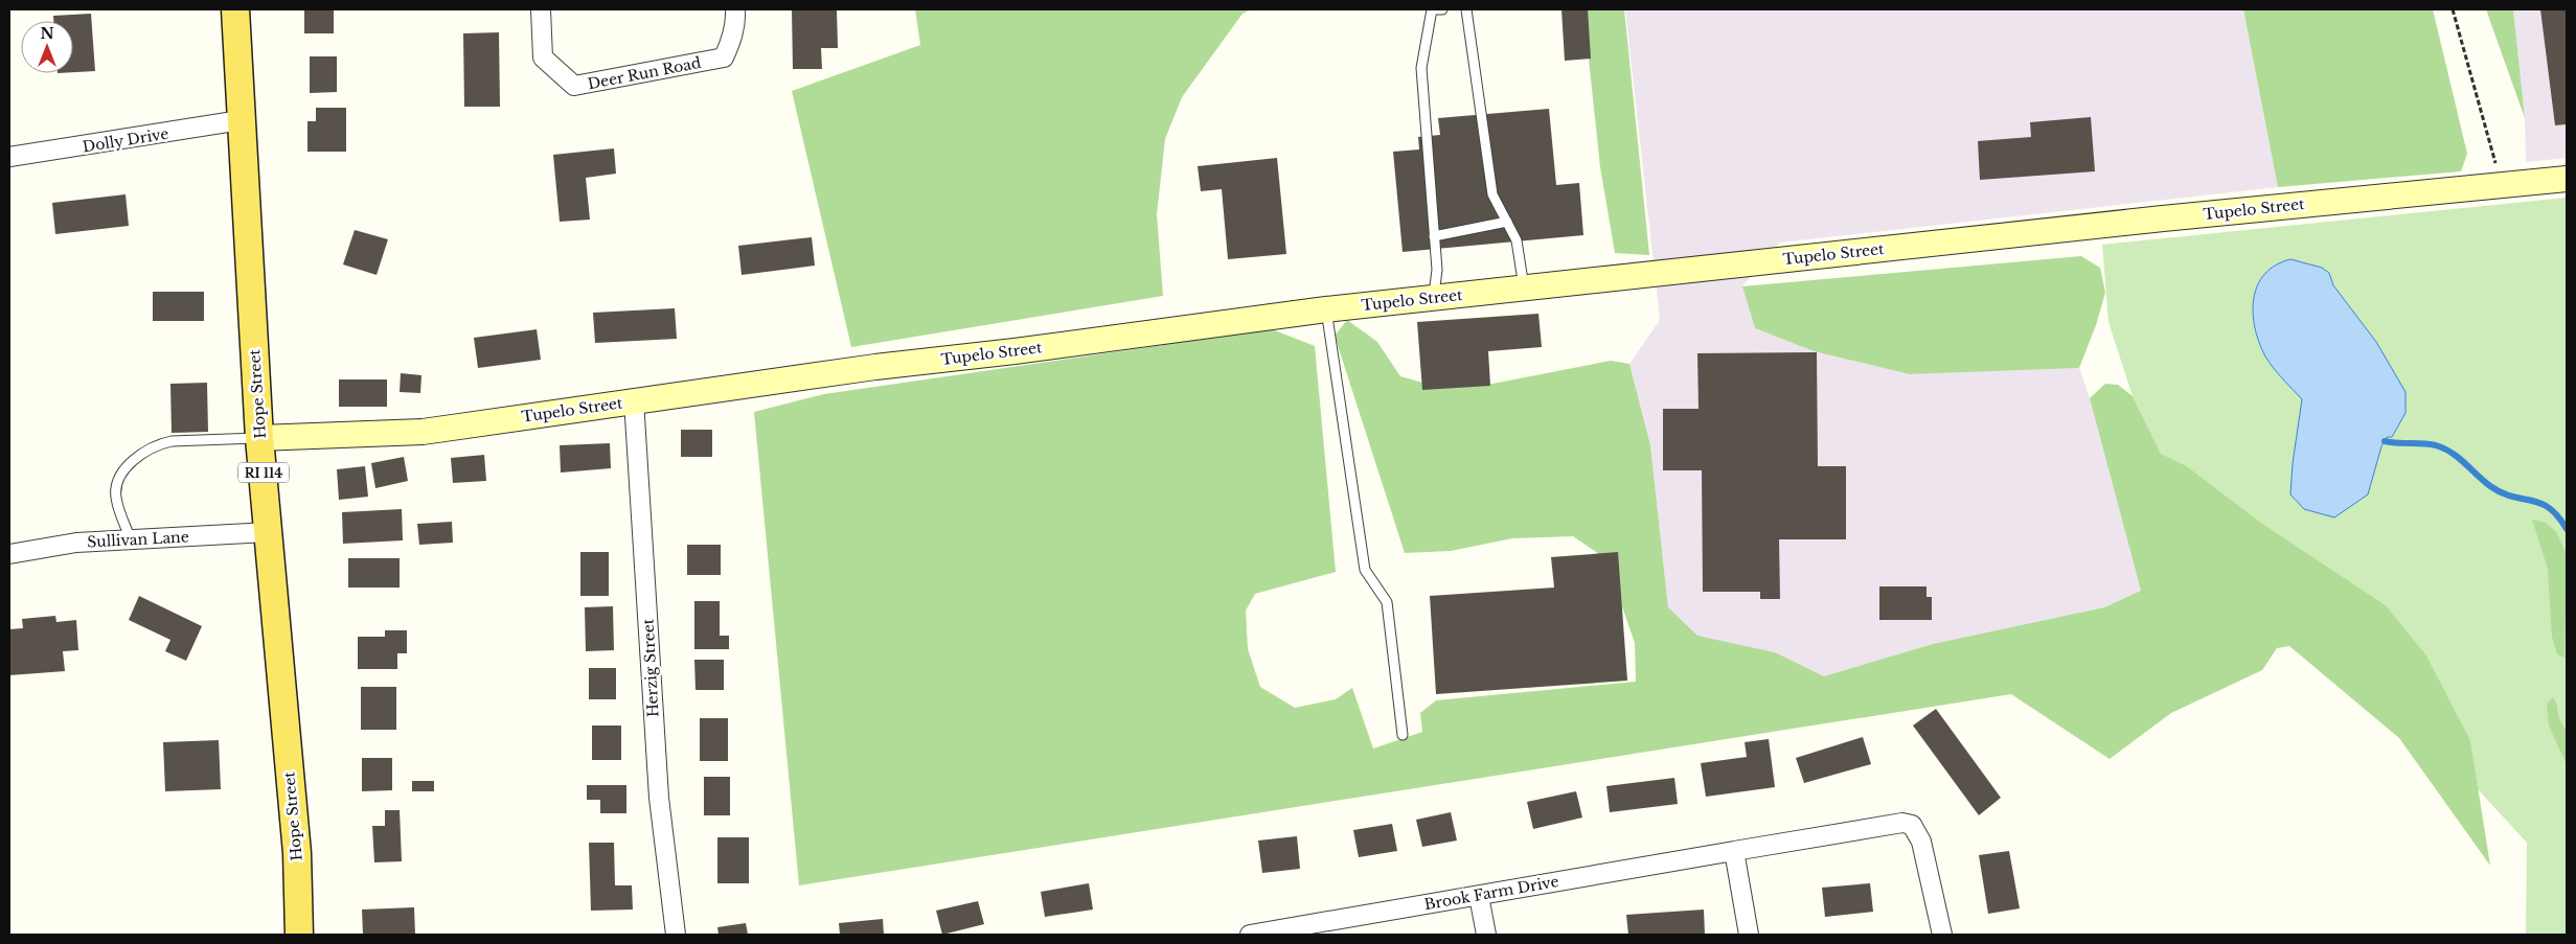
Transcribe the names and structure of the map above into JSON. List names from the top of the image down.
{
  "streets": {
    "main road": ["Tupelo Street", "Hope Street", "RI 114"],
    "street": [
      "Deer Run Road",
      "Dolly Drive",
      "Sullivan Lane",
      "Herzig Street",
      "Brook Farm Drive"
    ]
  },
  "crossings": [
    ["Dolly Drive", "Hope Street"],
    ["Tupelo Street", "Hope Street"],
    ["Tupelo Street", "Herzig Street"],
    ["Hope Street", "Sullivan Lane"]
  ],
  "north": "top"
}
